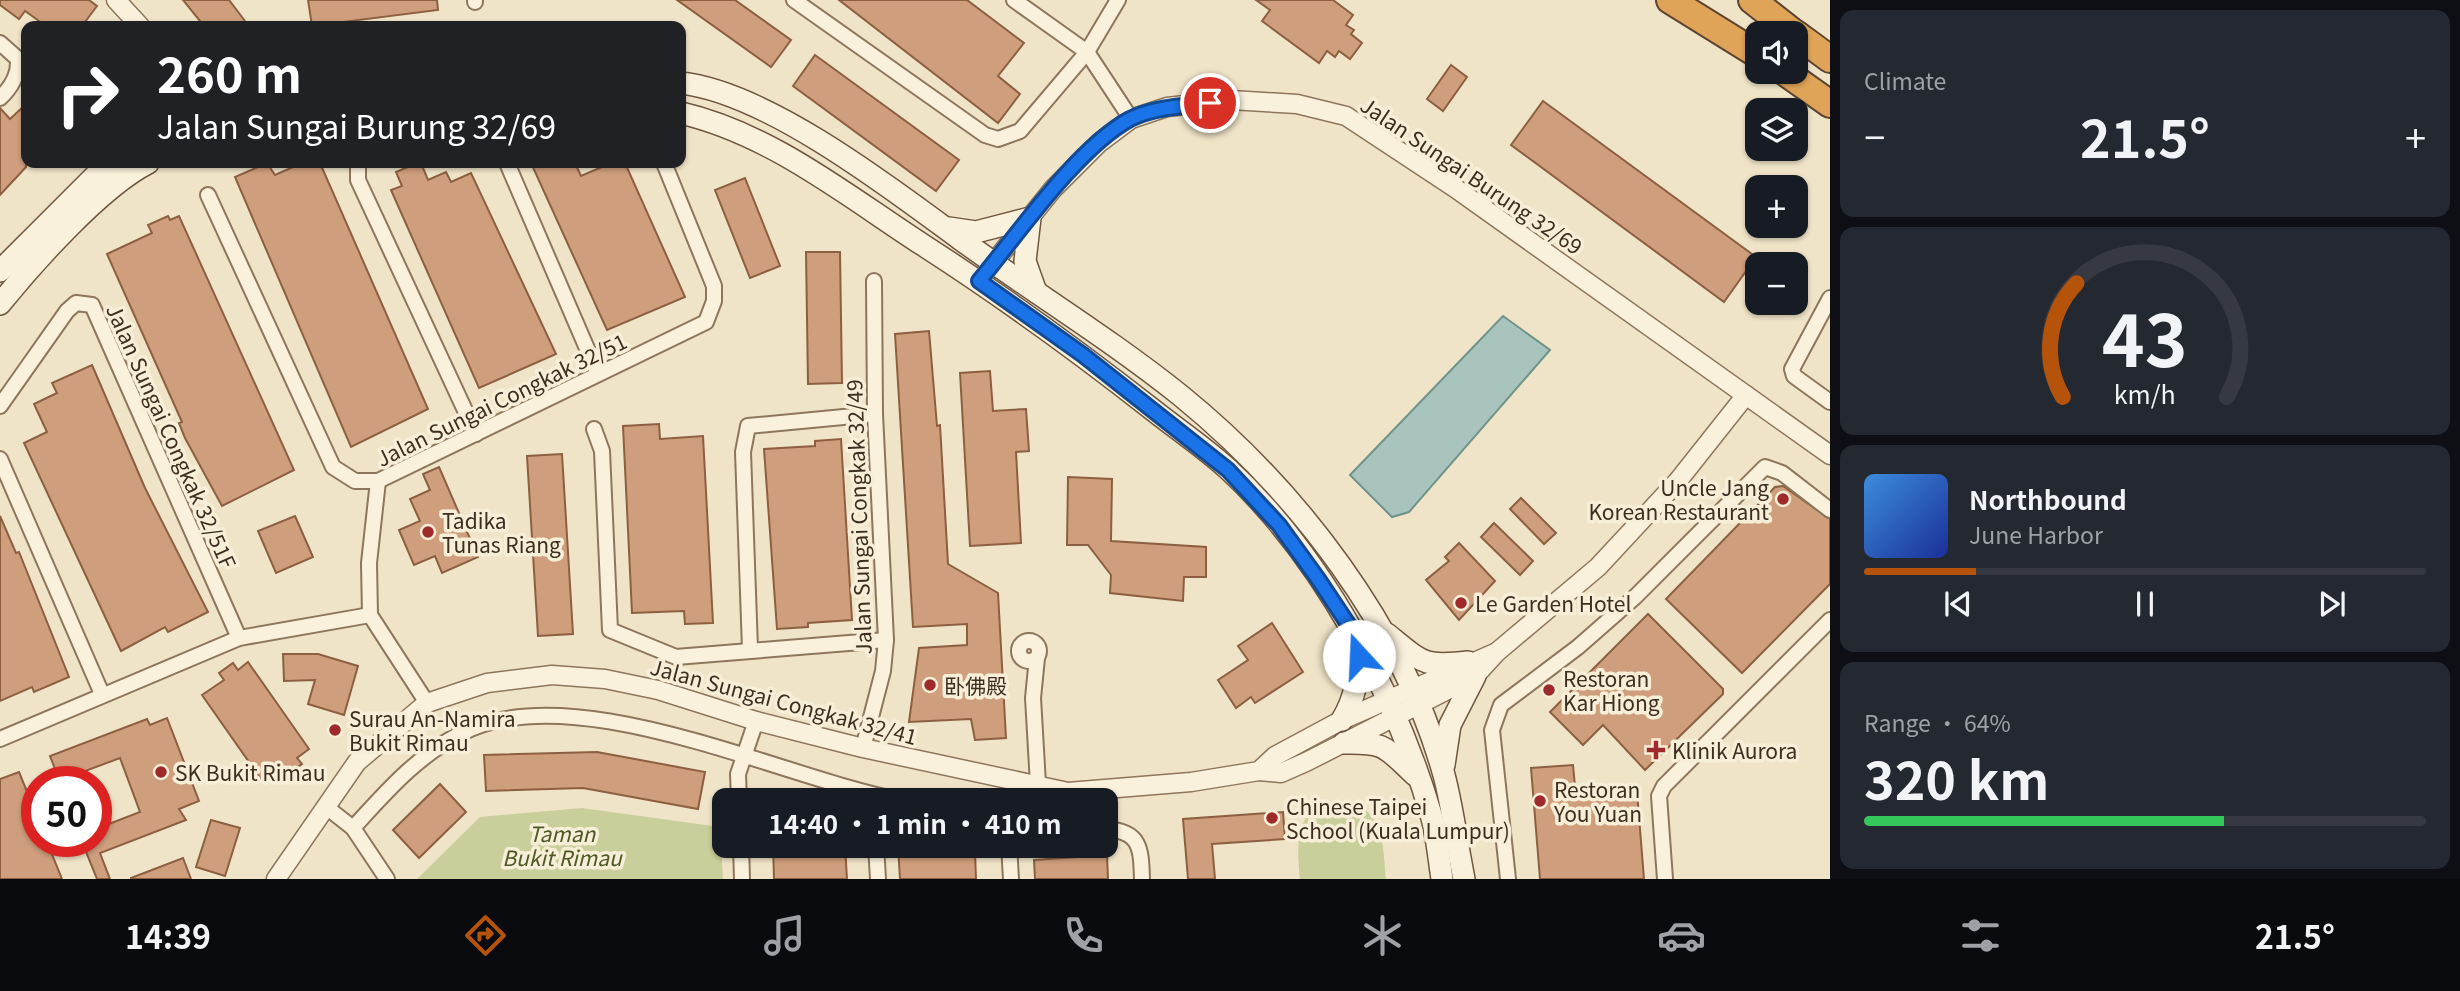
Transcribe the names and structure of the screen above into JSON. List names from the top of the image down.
{
  "streets": {
    "street": [
      "Jalan Sungai Burung 32/69",
      "Jalan Sungai Congkak 32/51",
      "Jalan Sungai Congkak 32/51F",
      "Jalan Sungai Congkak 32/49",
      "Jalan Sungai Congkak 32/41"
    ]
  },
  "crossings": [
    ["Jalan Sungai Congkak 32/49", "Jalan Sungai Congkak 32/41"]
  ],
  "parks": ["Taman Bukit Rimau"],
  "places": {
    "other": [
      "Uncle Jang Korean Restaurant",
      "Tadika Tunas Riang",
      "Le Garden Hotel",
      "卧佛殿",
      "Restoran Kar Hiong",
      "Surau An-Namira Bukit Rimau",
      "SK Bukit Rimau",
      "Restoran You Yuan",
      "Chinese Taipei School (Kuala Lumpur)"
    ],
    "health": ["Klinik Aurora"]
  },
  "page": {
    "tile": [
      "Climate",
      ["Range · 64%", "320 km"]
    ],
    "map_buttons": ["+", "−"],
    "turn": ["260 m", "Jalan Sungai Burung 32/69"],
    "heat": ["−", "21.5°", "+"],
    "song": ["Northbound", "June Harbor"],
    "limit": "50",
    "trip": "14:40 · 1 min · 410 m",
    "tabs": ["14:39", "21.5°"],
    "gauge": ["43", "km/h"]
  }
}
